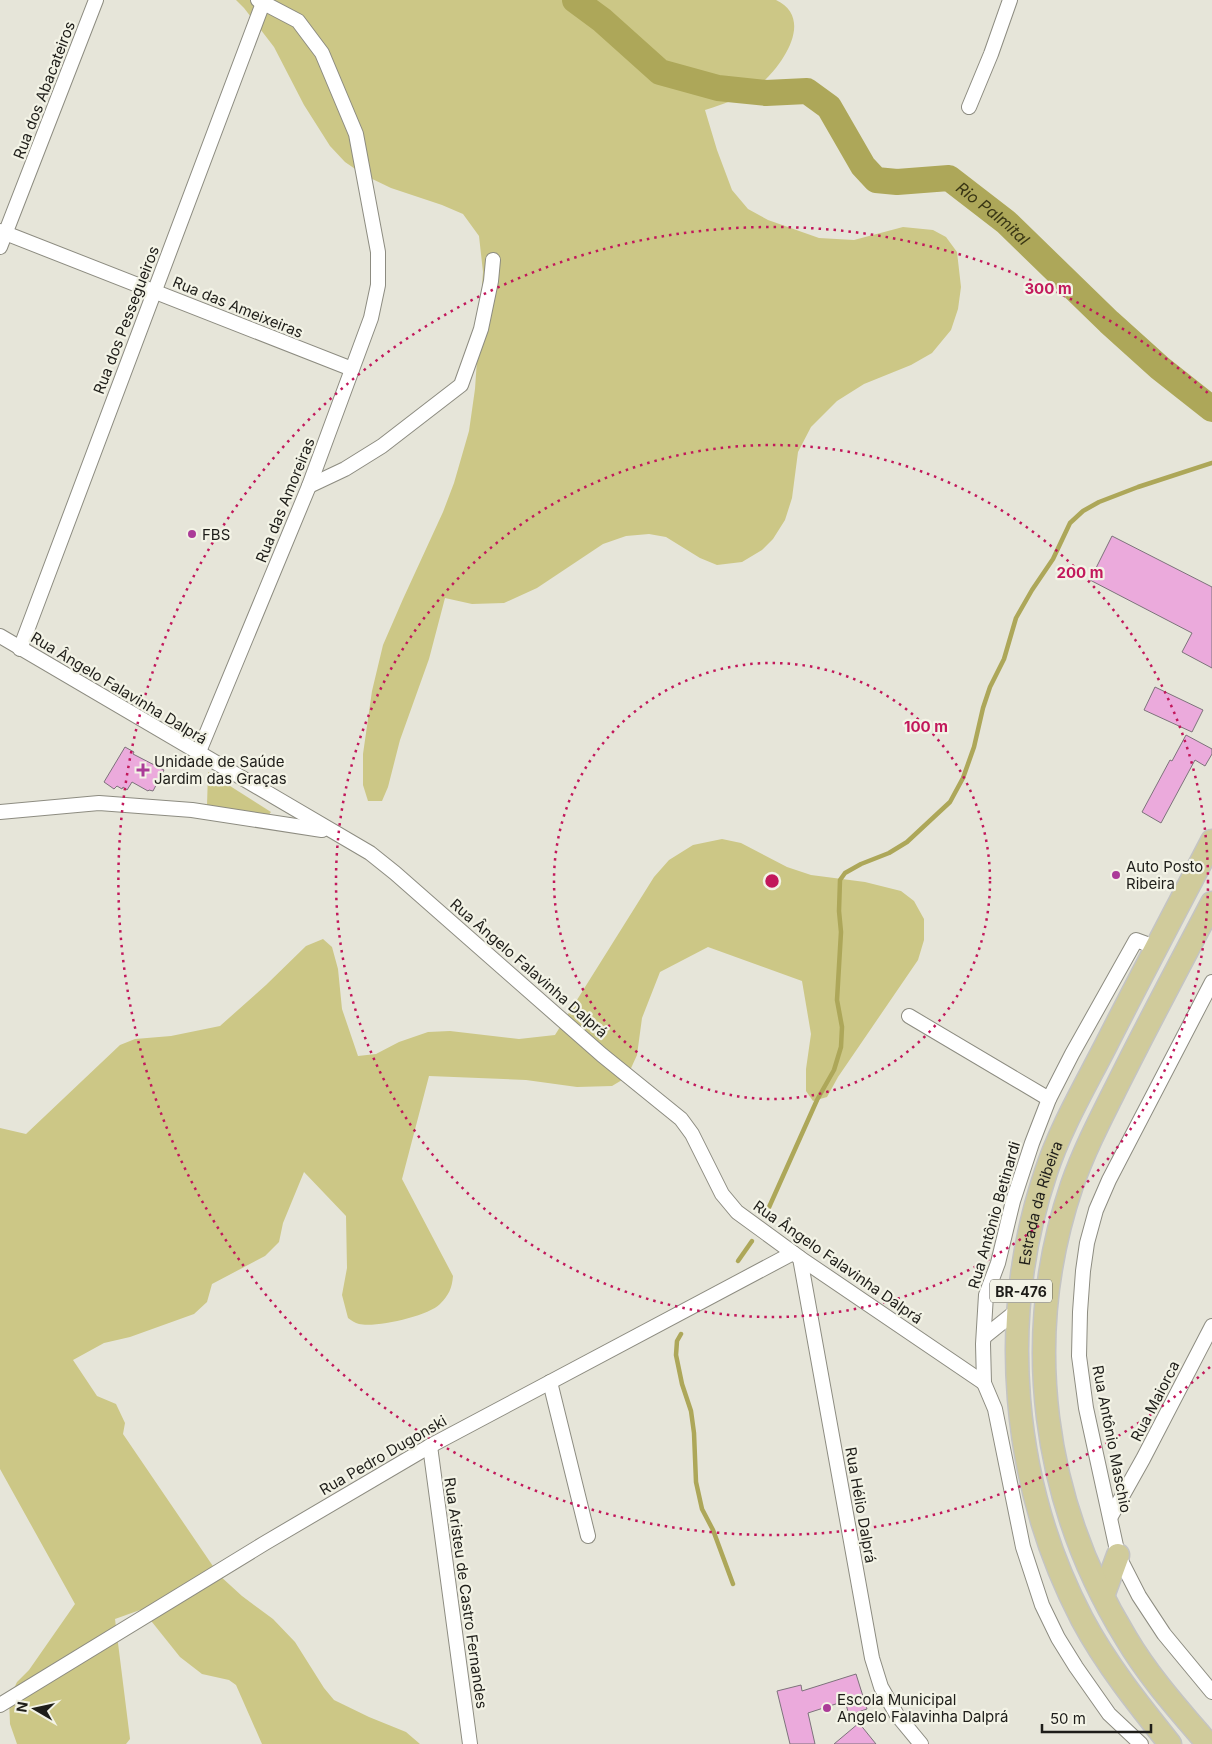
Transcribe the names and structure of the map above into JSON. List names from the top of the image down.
{
  "streets": {
    "main road": ["Estrada da Ribeira", "BR-476"],
    "street": [
      "Rua dos Abacateiros",
      "Rua das Ameixeiras",
      "Rua dos Pessegueiros",
      "Rua das Amoreiras",
      "Rua Ângelo Falavinha Dalprá",
      "Rua Antônio Betinardi",
      "Rua Maiorca",
      "Rua Antônio Maschio",
      "Rua Pedro Dugonski",
      "Rua Hélio Dalprá",
      "Rua Aristeu de Castro Fernandes"
    ]
  },
  "crossings": [
    ["Rua dos Abacateiros", "Rua das Ameixeiras"],
    ["Rua das Ameixeiras", "Rua dos Pessegueiros"],
    ["Rua das Ameixeiras", "Rua das Amoreiras"],
    ["Rua dos Pessegueiros", "Rua das Amoreiras"],
    ["Rua dos Pessegueiros", "Rua Ângelo Falavinha Dalprá"],
    ["Rua das Amoreiras", "Rua Ângelo Falavinha Dalprá"],
    ["Rua Ângelo Falavinha Dalprá", "Rua Antônio Betinardi"],
    ["Rua Ângelo Falavinha Dalprá", "Rua Pedro Dugonski"],
    ["Rua Ângelo Falavinha Dalprá", "Rua Hélio Dalprá"],
    ["Estrada da Ribeira", "Rua Antônio Betinardi"],
    ["Rua Maiorca", "Rua Antônio Maschio"],
    ["Rua Pedro Dugonski", "Rua Hélio Dalprá"],
    ["Rua Pedro Dugonski", "Rua Aristeu de Castro Fernandes"]
  ],
  "water": ["Rio Palmital"],
  "places": {
    "other": ["FBS", "Auto Posto Ribeira", "Escola Municipal Angelo Falavinha Dalprá"],
    "health": ["Unidade de Saúde Jardim das Graças"]
  },
  "scale_bar": "50 m",
  "north": "left",
  "rings": ["300 m", "200 m", "100 m"]
}
